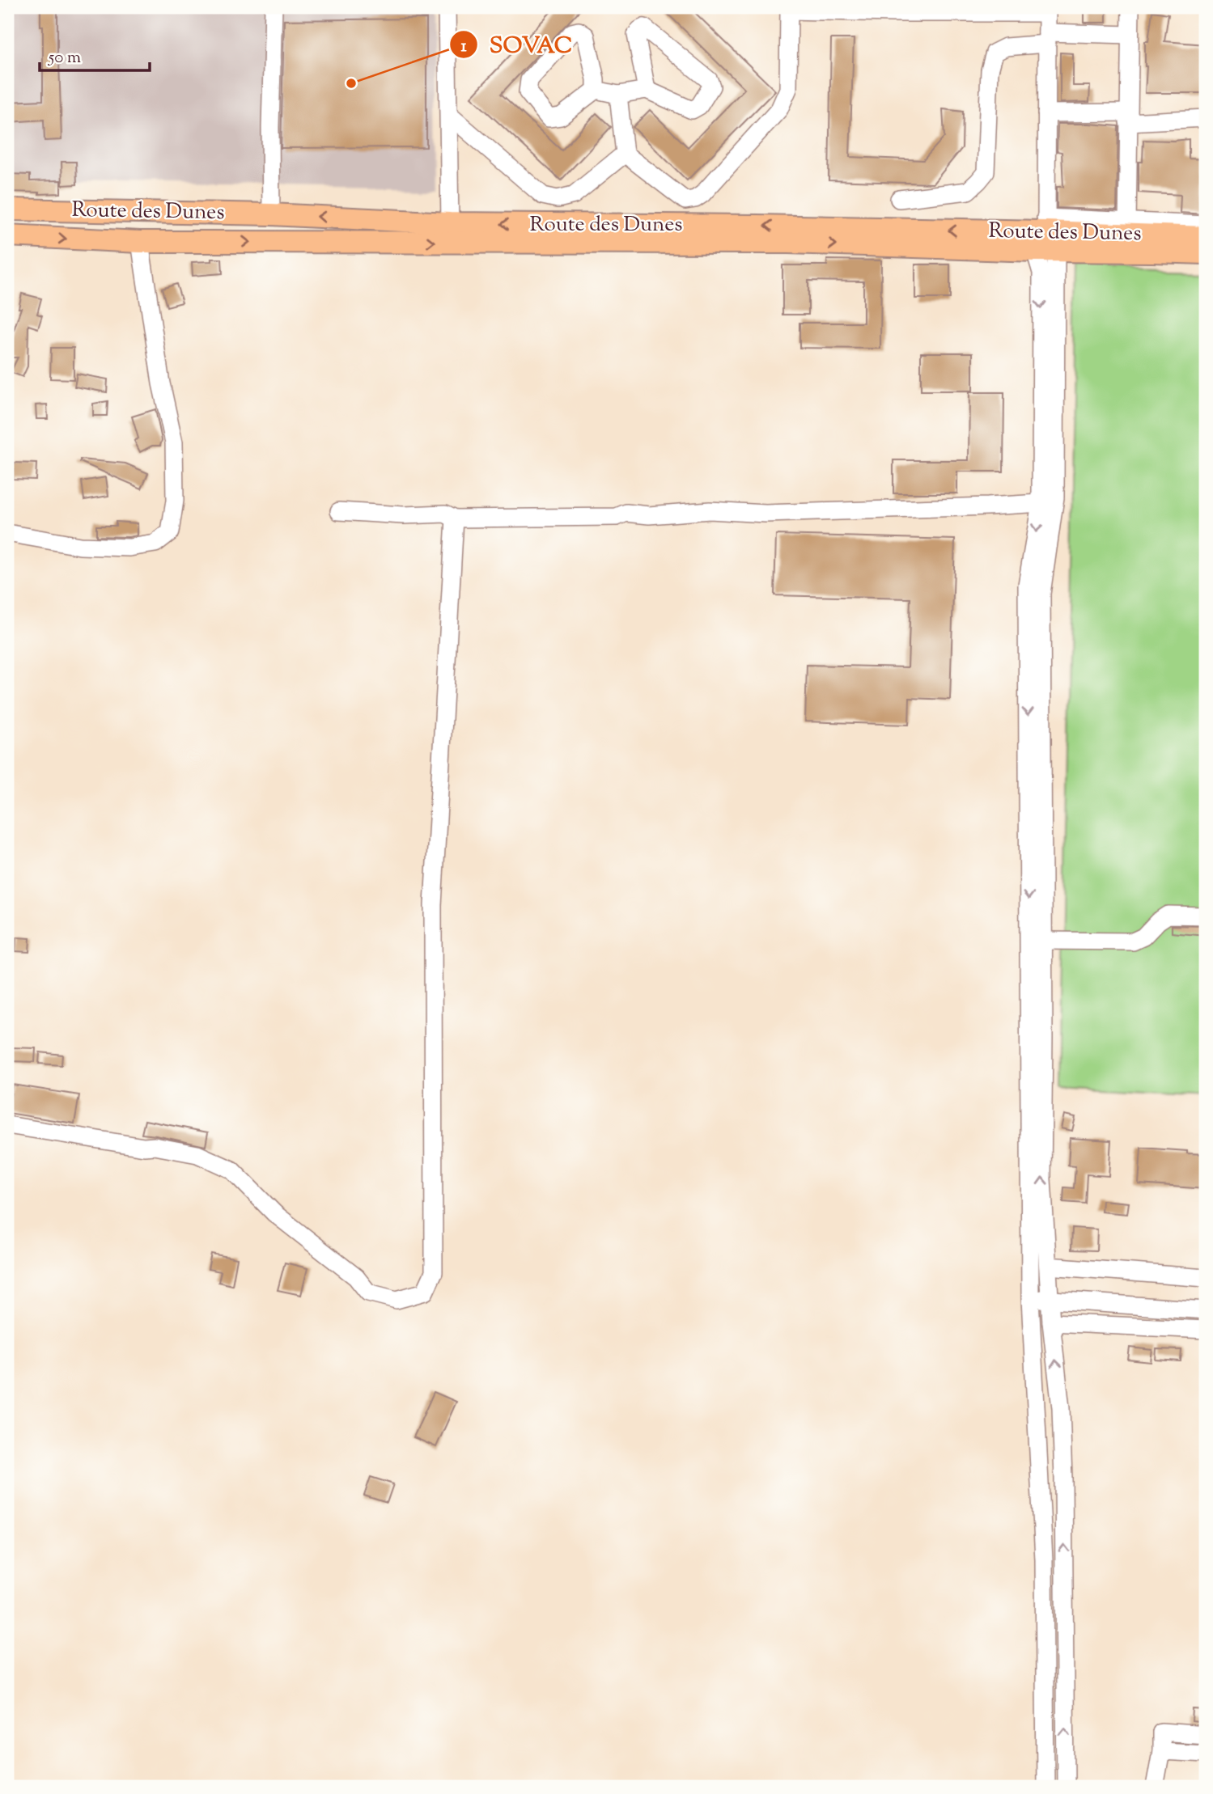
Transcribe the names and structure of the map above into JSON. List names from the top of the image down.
{
  "streets": {
    "main road": ["Route des Dunes"]
  },
  "places": ["SOVAC"],
  "scale_bar": "50 m"
}
